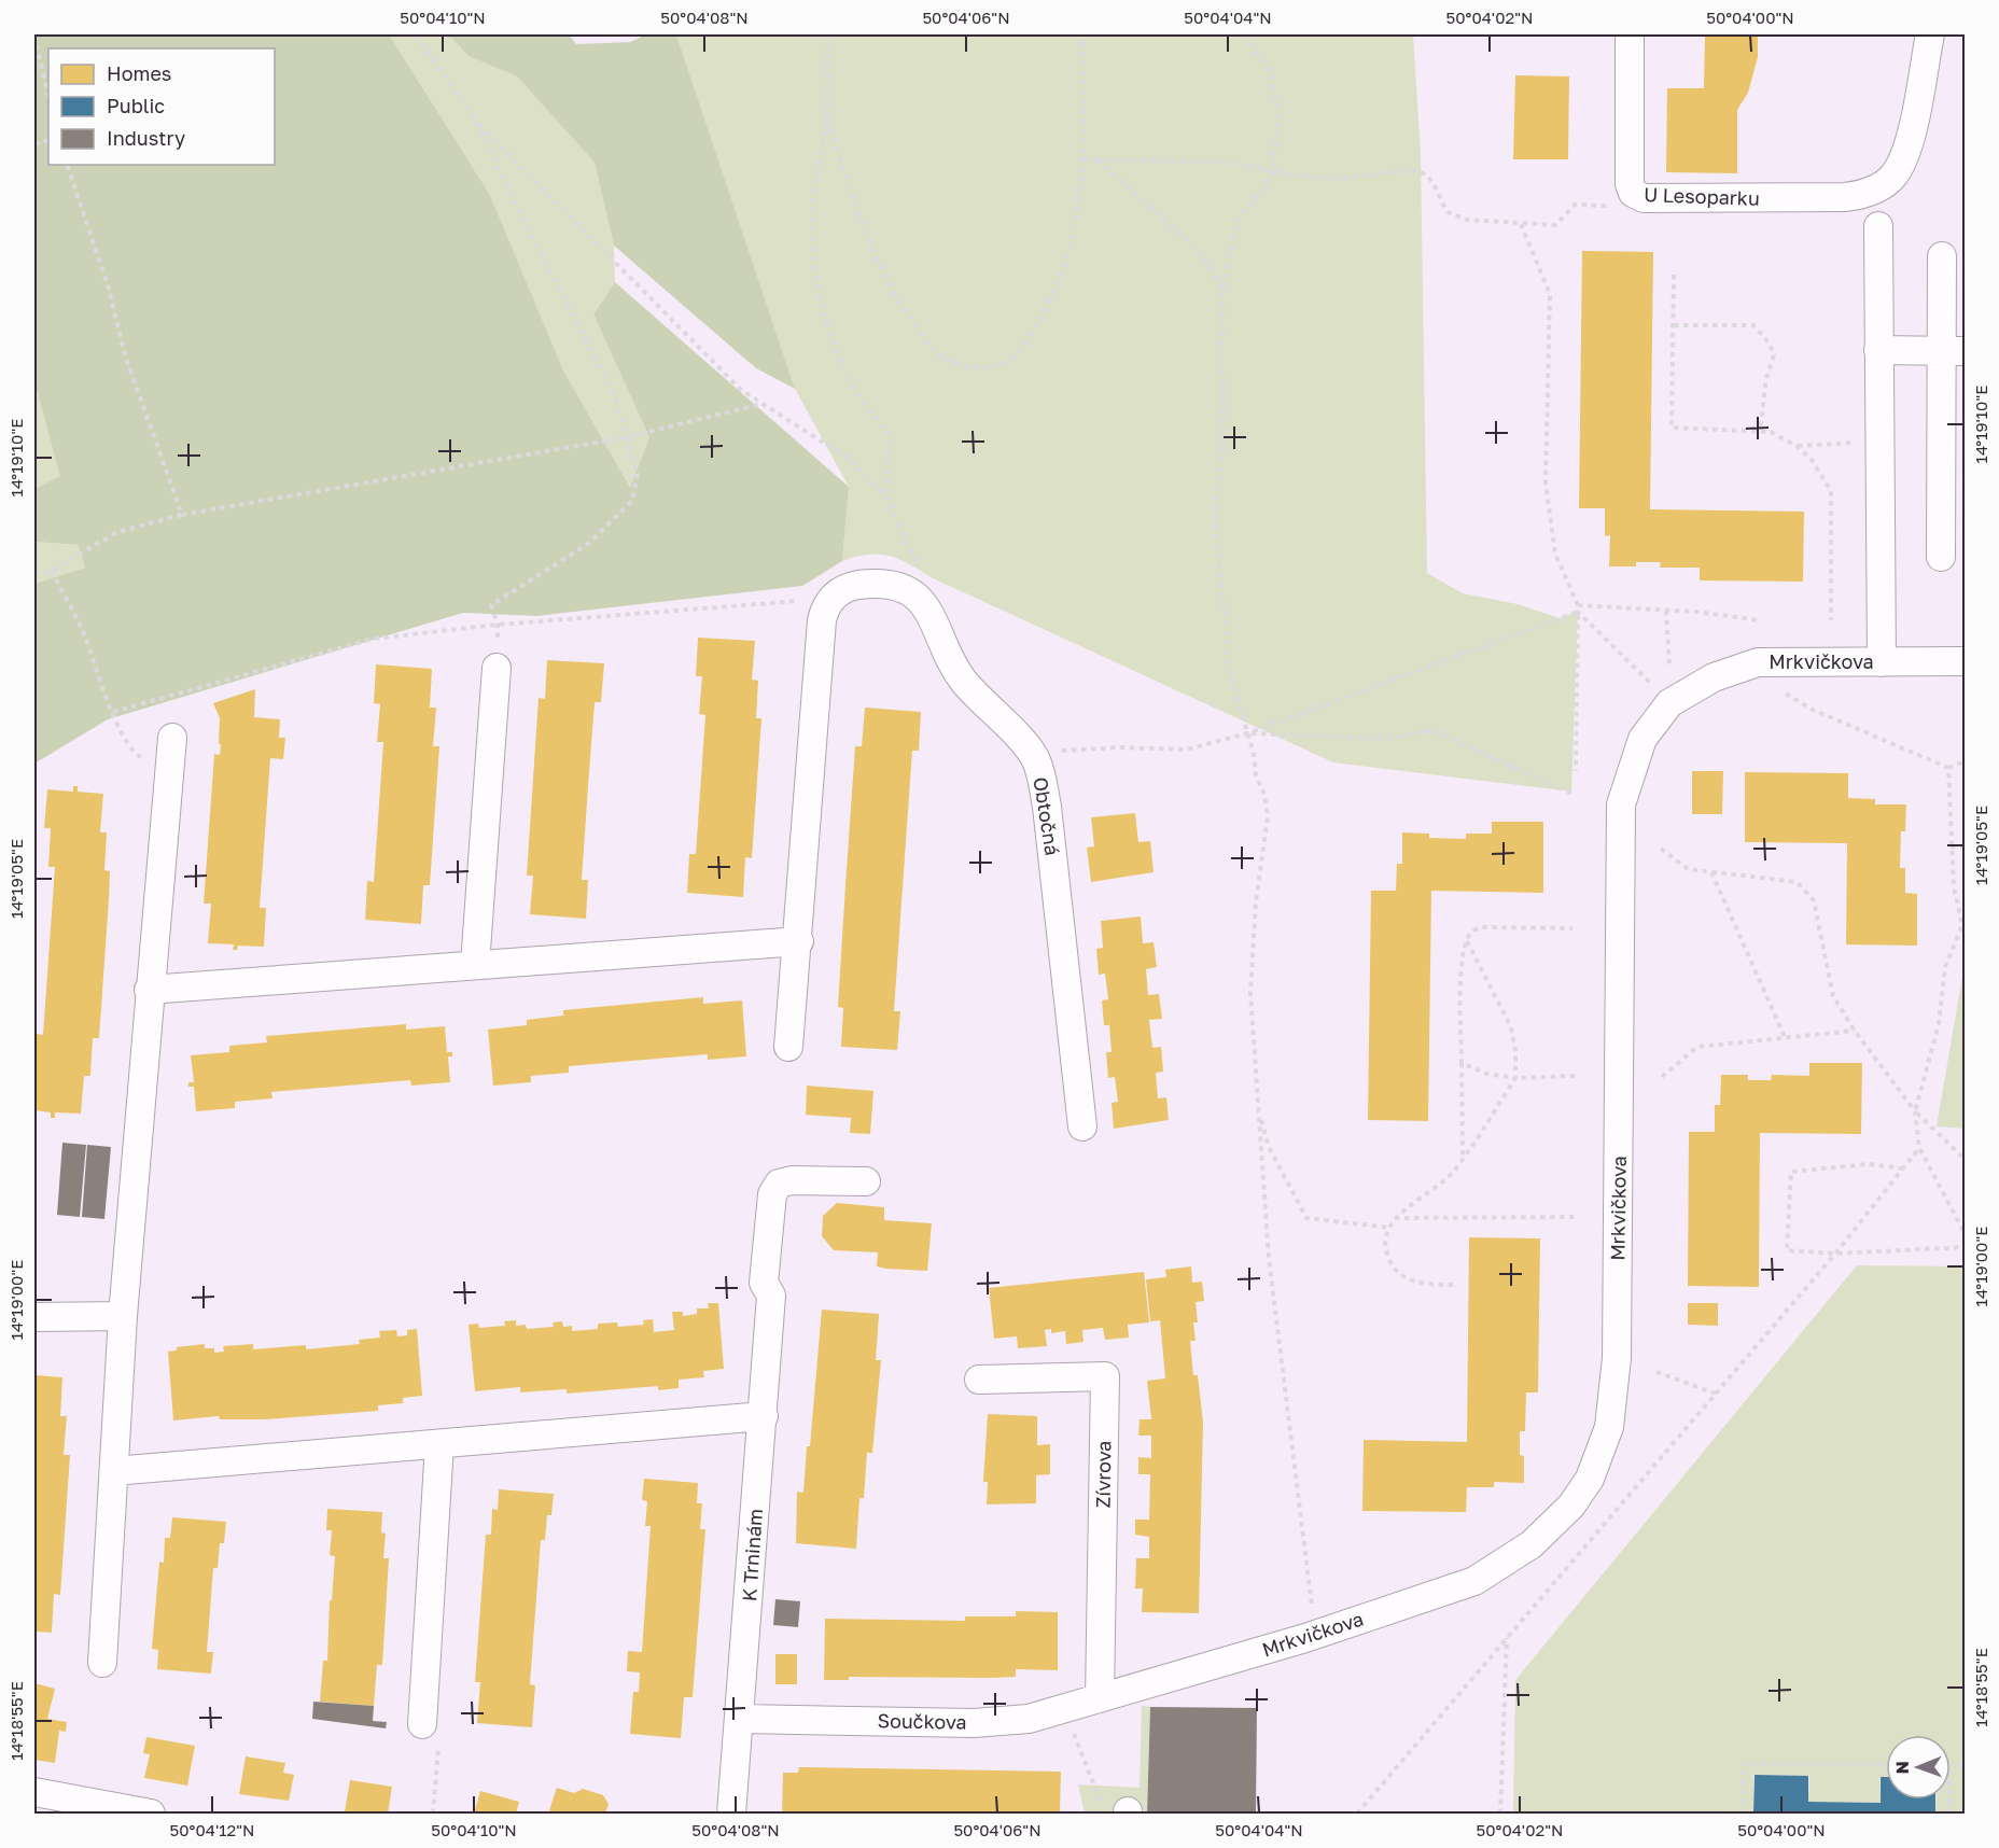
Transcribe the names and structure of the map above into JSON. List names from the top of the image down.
{
  "streets": {
    "street": [
      "U Lesoparku",
      "Mrkvičkova",
      "Obtočná",
      "Zívrova",
      "K Trninám",
      "Součkova"
    ]
  },
  "crossings": [
    ["Mrkvičkova", "Zívrova"],
    ["Mrkvičkova", "Součkova"],
    ["Zívrova", "Součkova"],
    ["K Trninám", "Součkova"]
  ],
  "legend": ["Homes", "Public", "Industry"],
  "north": "left",
  "coordinates": [
    "50°04'10\"N",
    "50°04'08\"N",
    "50°04'06\"N",
    "50°04'04\"N",
    "50°04'02\"N",
    "50°04'00\"N",
    "14°19'10\"E",
    "14°19'05\"E",
    "14°19'00\"E",
    "14°18'55\"E",
    "50°04'12\"N"
  ]
}
